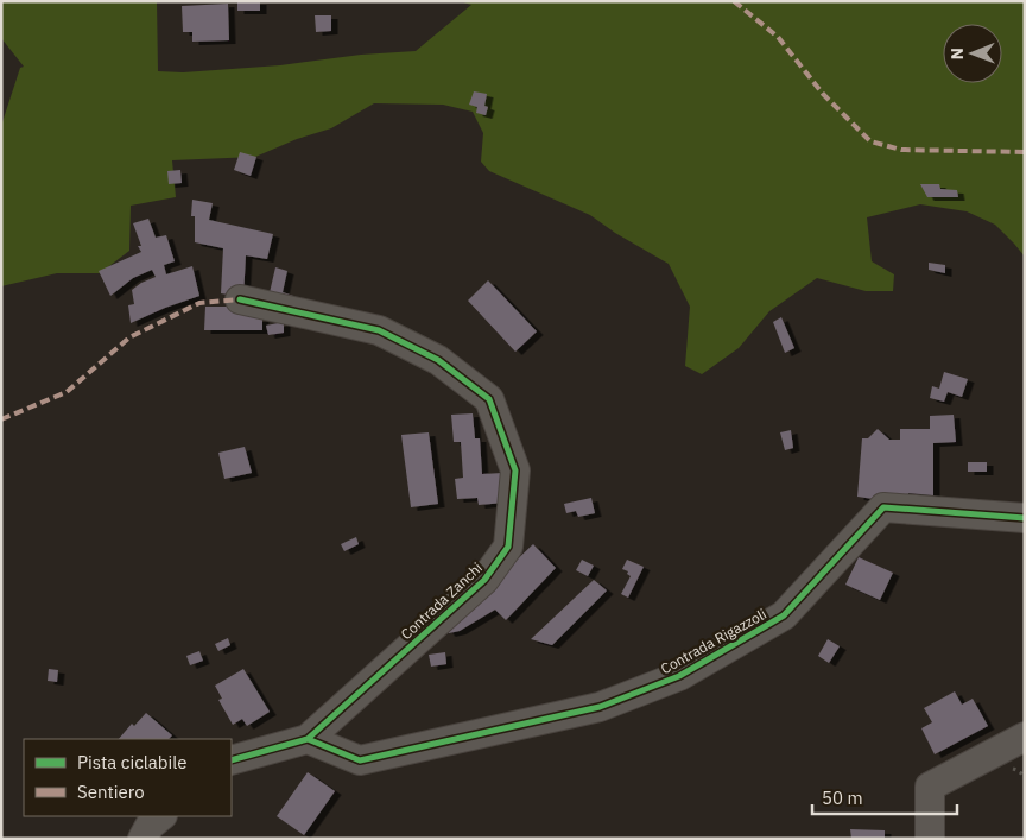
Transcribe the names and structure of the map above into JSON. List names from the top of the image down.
{
  "streets": {
    "street": ["Contrada Zanchi", "Contrada Rigazzoli"]
  },
  "crossings": [
    ["Contrada Zanchi", "Contrada Rigazzoli"]
  ],
  "legend": ["Pista ciclabile", "Sentiero"],
  "scale_bar": "50 m",
  "north": "left"
}
